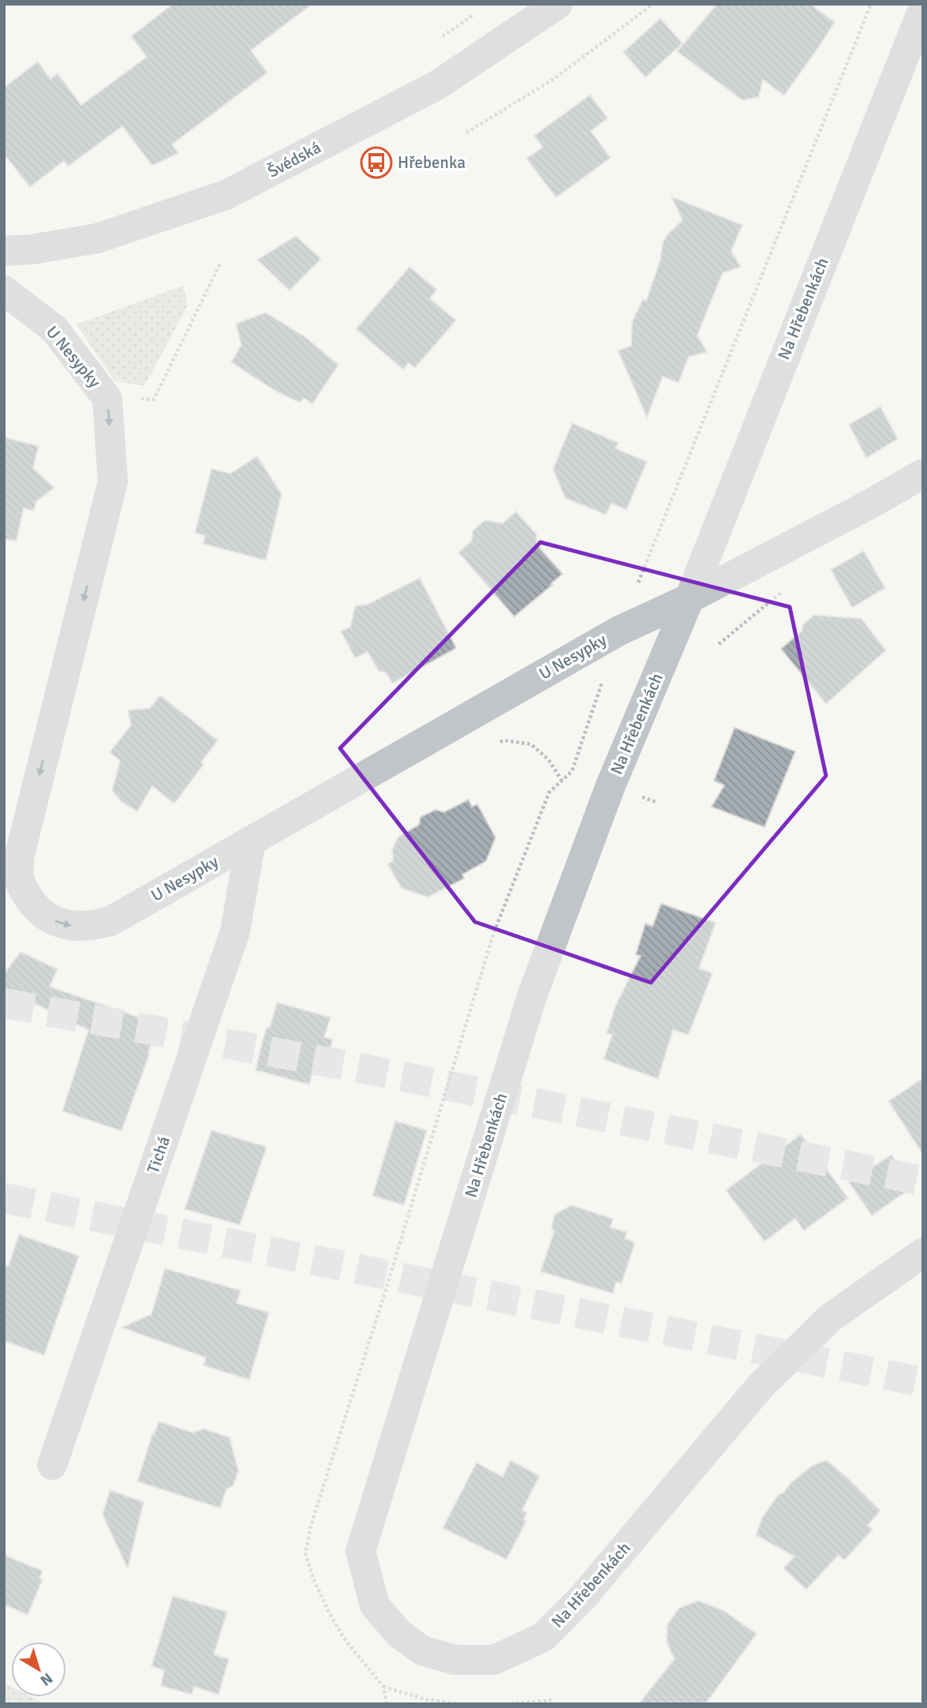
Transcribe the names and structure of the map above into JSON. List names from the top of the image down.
{
  "streets": {
    "street": [
      "Švédská",
      "Na Hřebenkách",
      "U Nesypky",
      "Tichá"
    ]
  },
  "crossings": [
    ["Na Hřebenkách", "U Nesypky"],
    ["U Nesypky", "Tichá"]
  ],
  "places": {
    "bus stop": ["Hřebenka"]
  },
  "north": "bottom right"
}
